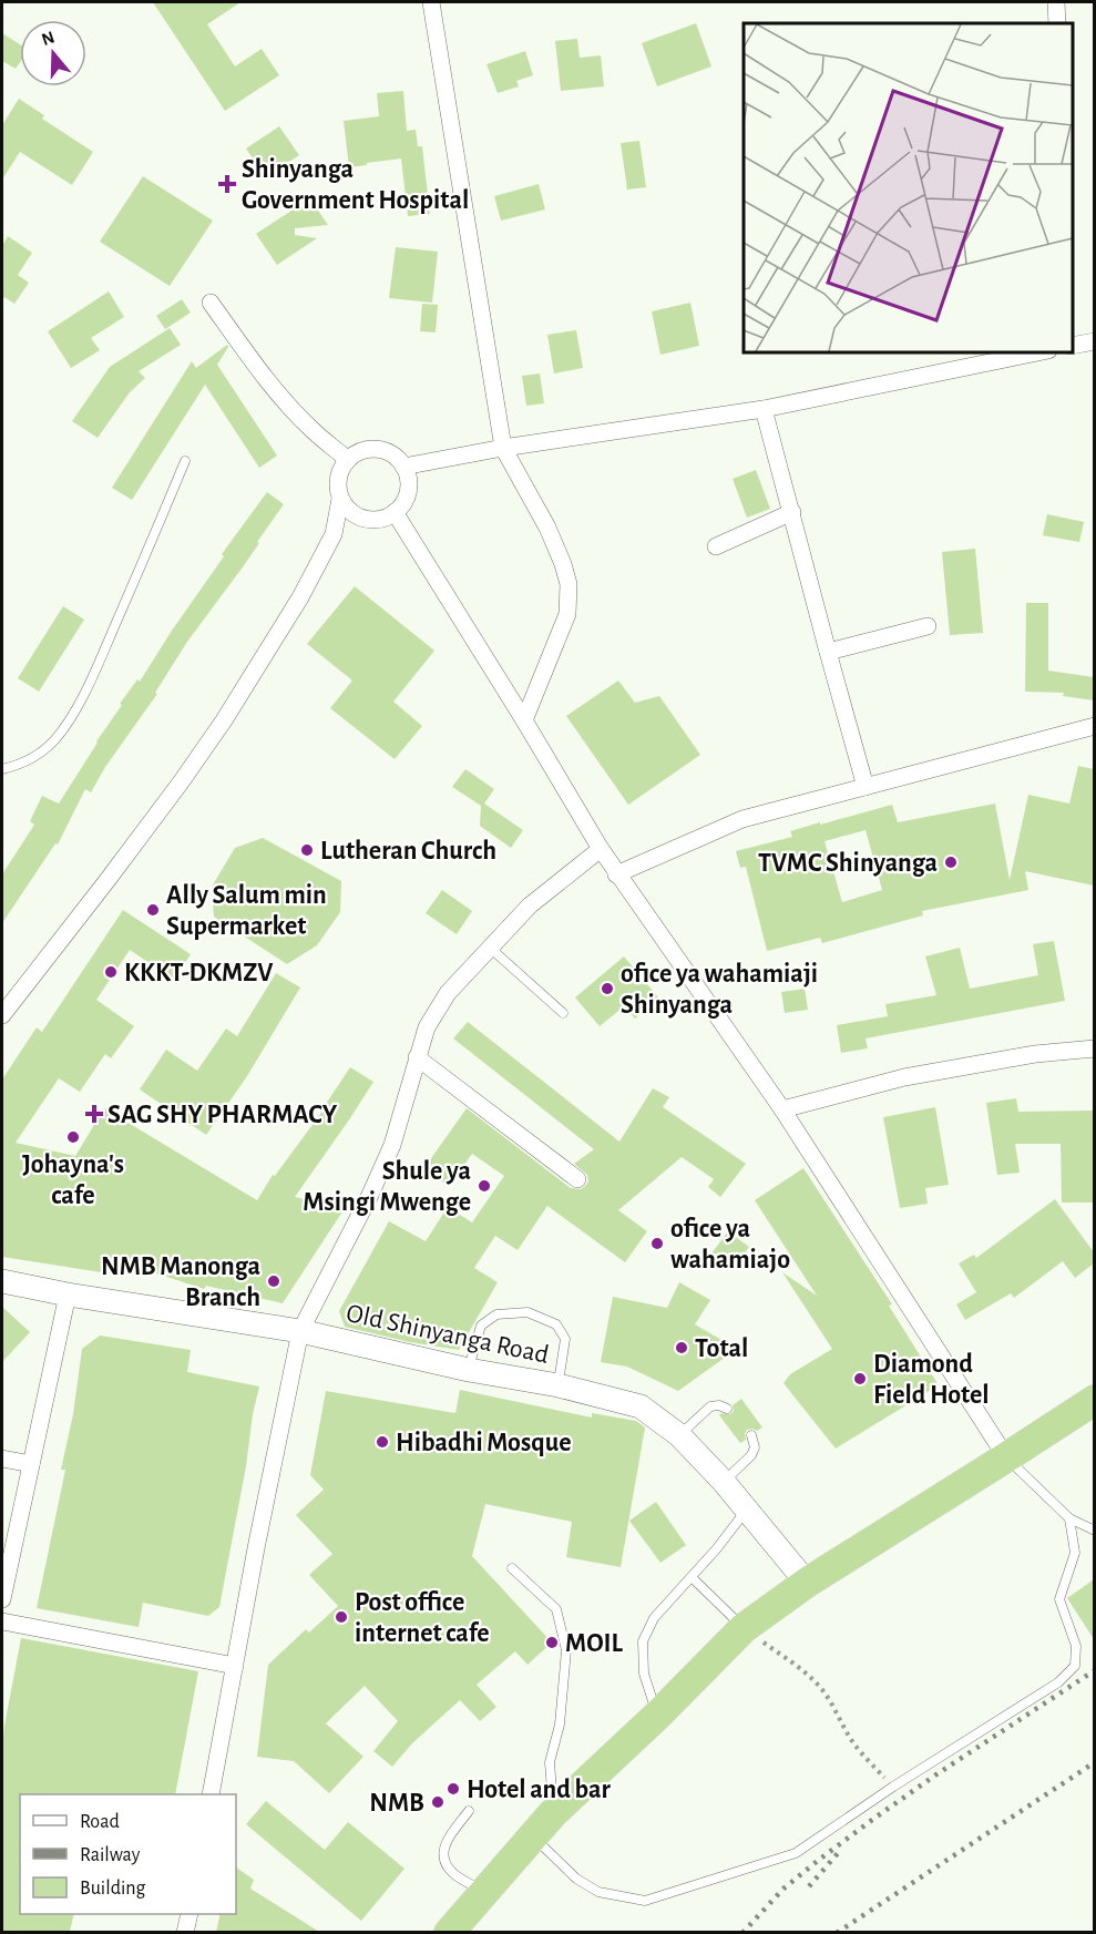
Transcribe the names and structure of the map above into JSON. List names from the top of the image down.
{
  "streets": {
    "main road": ["Old Shinyanga Road"]
  },
  "places": {
    "health": ["Shinyanga Government Hospital", "SAG SHY PHARMACY"],
    "other": [
      "Lutheran Church",
      "TVMC Shinyanga",
      "Ally Salum min Supermarket",
      "KKKT-DKMZV",
      "ofice ya wahamiaji Shinyanga",
      "Johayna's cafe",
      "Shule ya Msingi Mwenge",
      "ofice ya wahamiajo",
      "NMB Manonga Branch",
      "Total",
      "Diamond Field Hotel",
      "Hibadhi Mosque",
      "Post office internet cafe",
      "MOIL",
      "Hotel and bar",
      "NMB"
    ]
  },
  "legend": ["Road", "Railway", "Building"],
  "north": "top"
}
